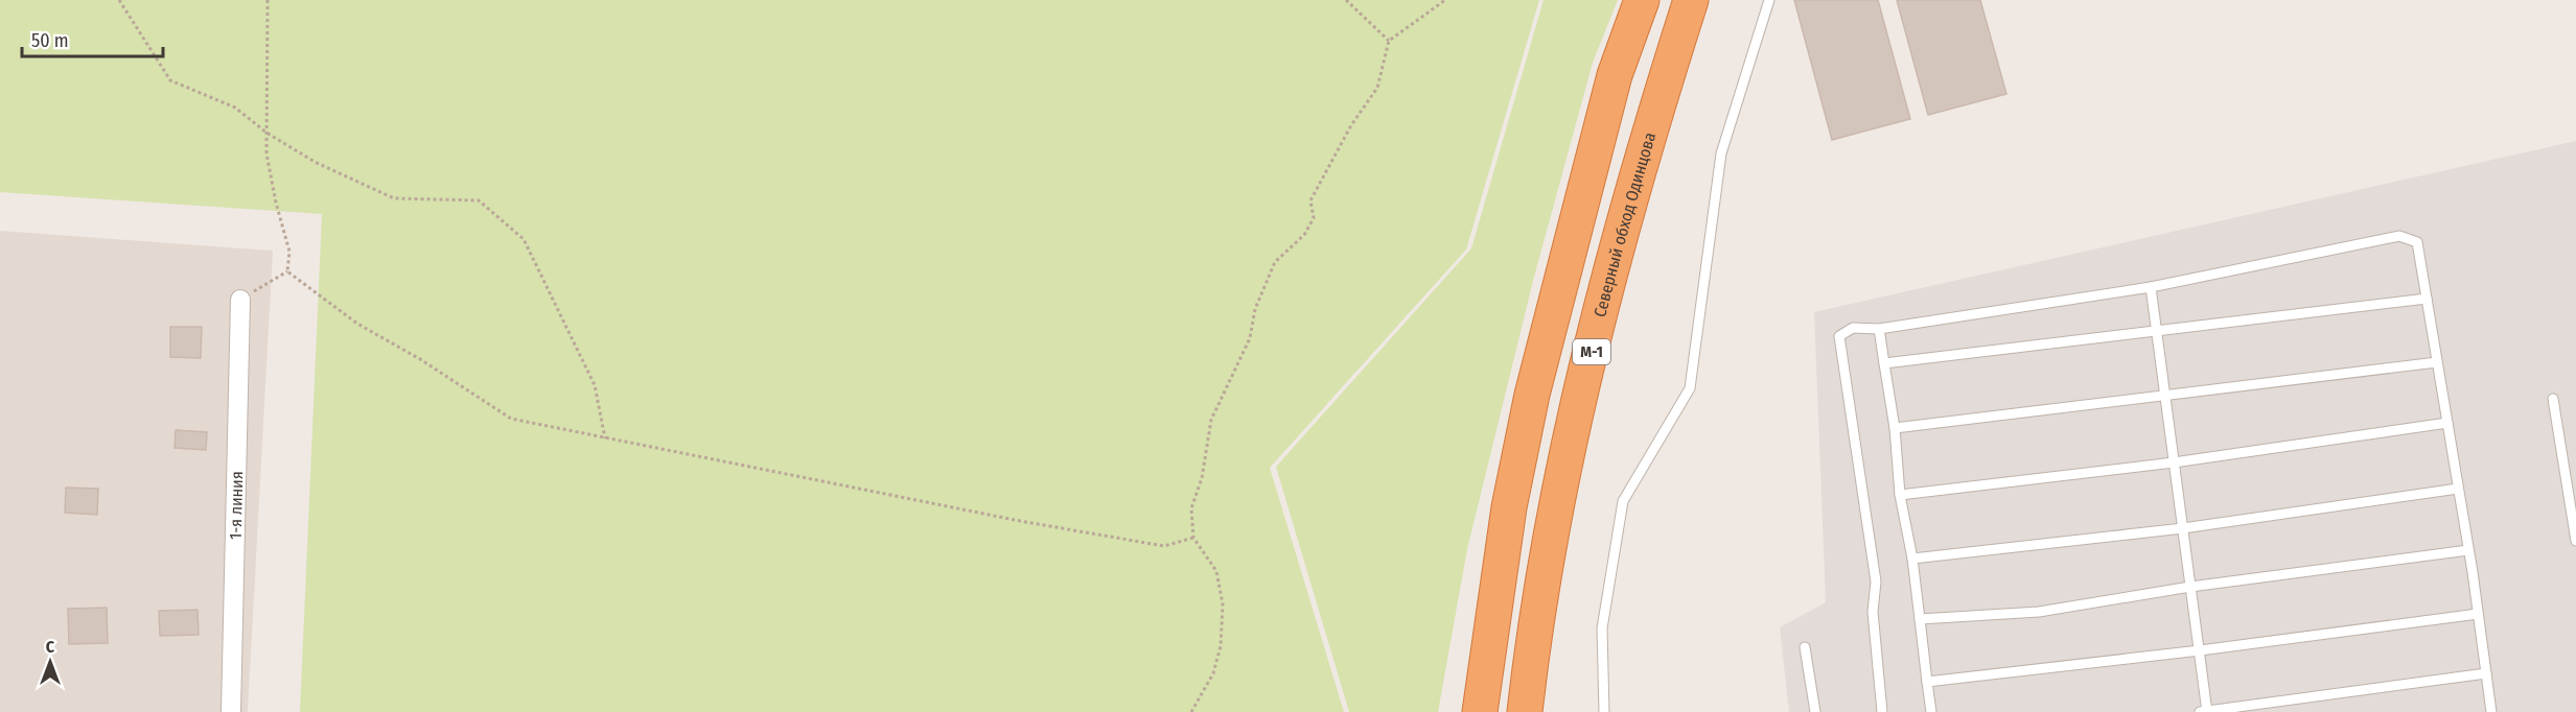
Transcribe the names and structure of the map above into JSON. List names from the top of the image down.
{
  "streets": {
    "highway": ["Северный обход Одинцова", "М-1"],
    "street": ["1-я линия"]
  },
  "scale_bar": "50 m",
  "north": "top"
}
